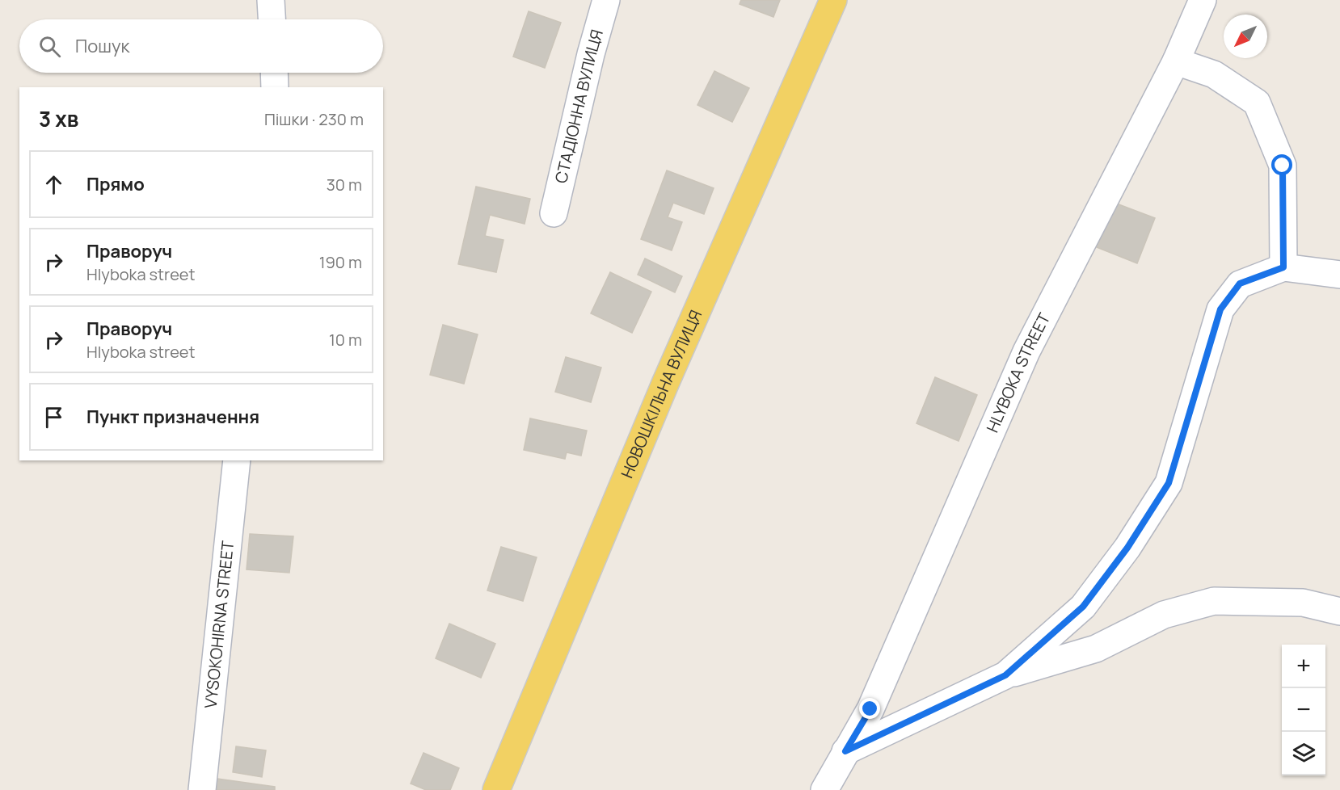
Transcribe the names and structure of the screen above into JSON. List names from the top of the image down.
{
  "streets": {
    "main road": ["НОВОШКІЛЬНА ВУЛИЦЯ"],
    "street": ["СТАДІОННА ВУЛИЦЯ", "HLYBOKA STREET", "VYSOKOHIRNA STREET"]
  },
  "north": "bottom left",
  "page": {
    "search": "Пошук",
    "heading": ["3 хв", "Пішки · 230 m"],
    "list": [
      ["Прямо", "30 m"],
      ["Праворуч", "Hlyboka street", "190 m"],
      ["Праворуч", "Hlyboka street", "10 m"],
      "Пункт призначення"
    ],
    "map_buttons": ["+", "−"]
  }
}
